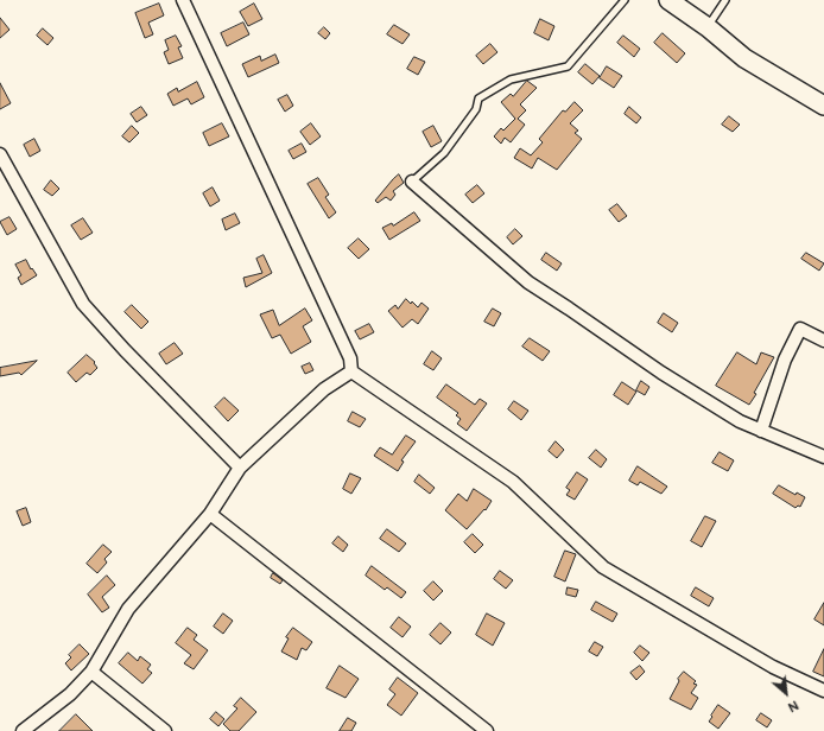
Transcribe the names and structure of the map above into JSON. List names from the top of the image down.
{
  "north": "bottom right"
}
